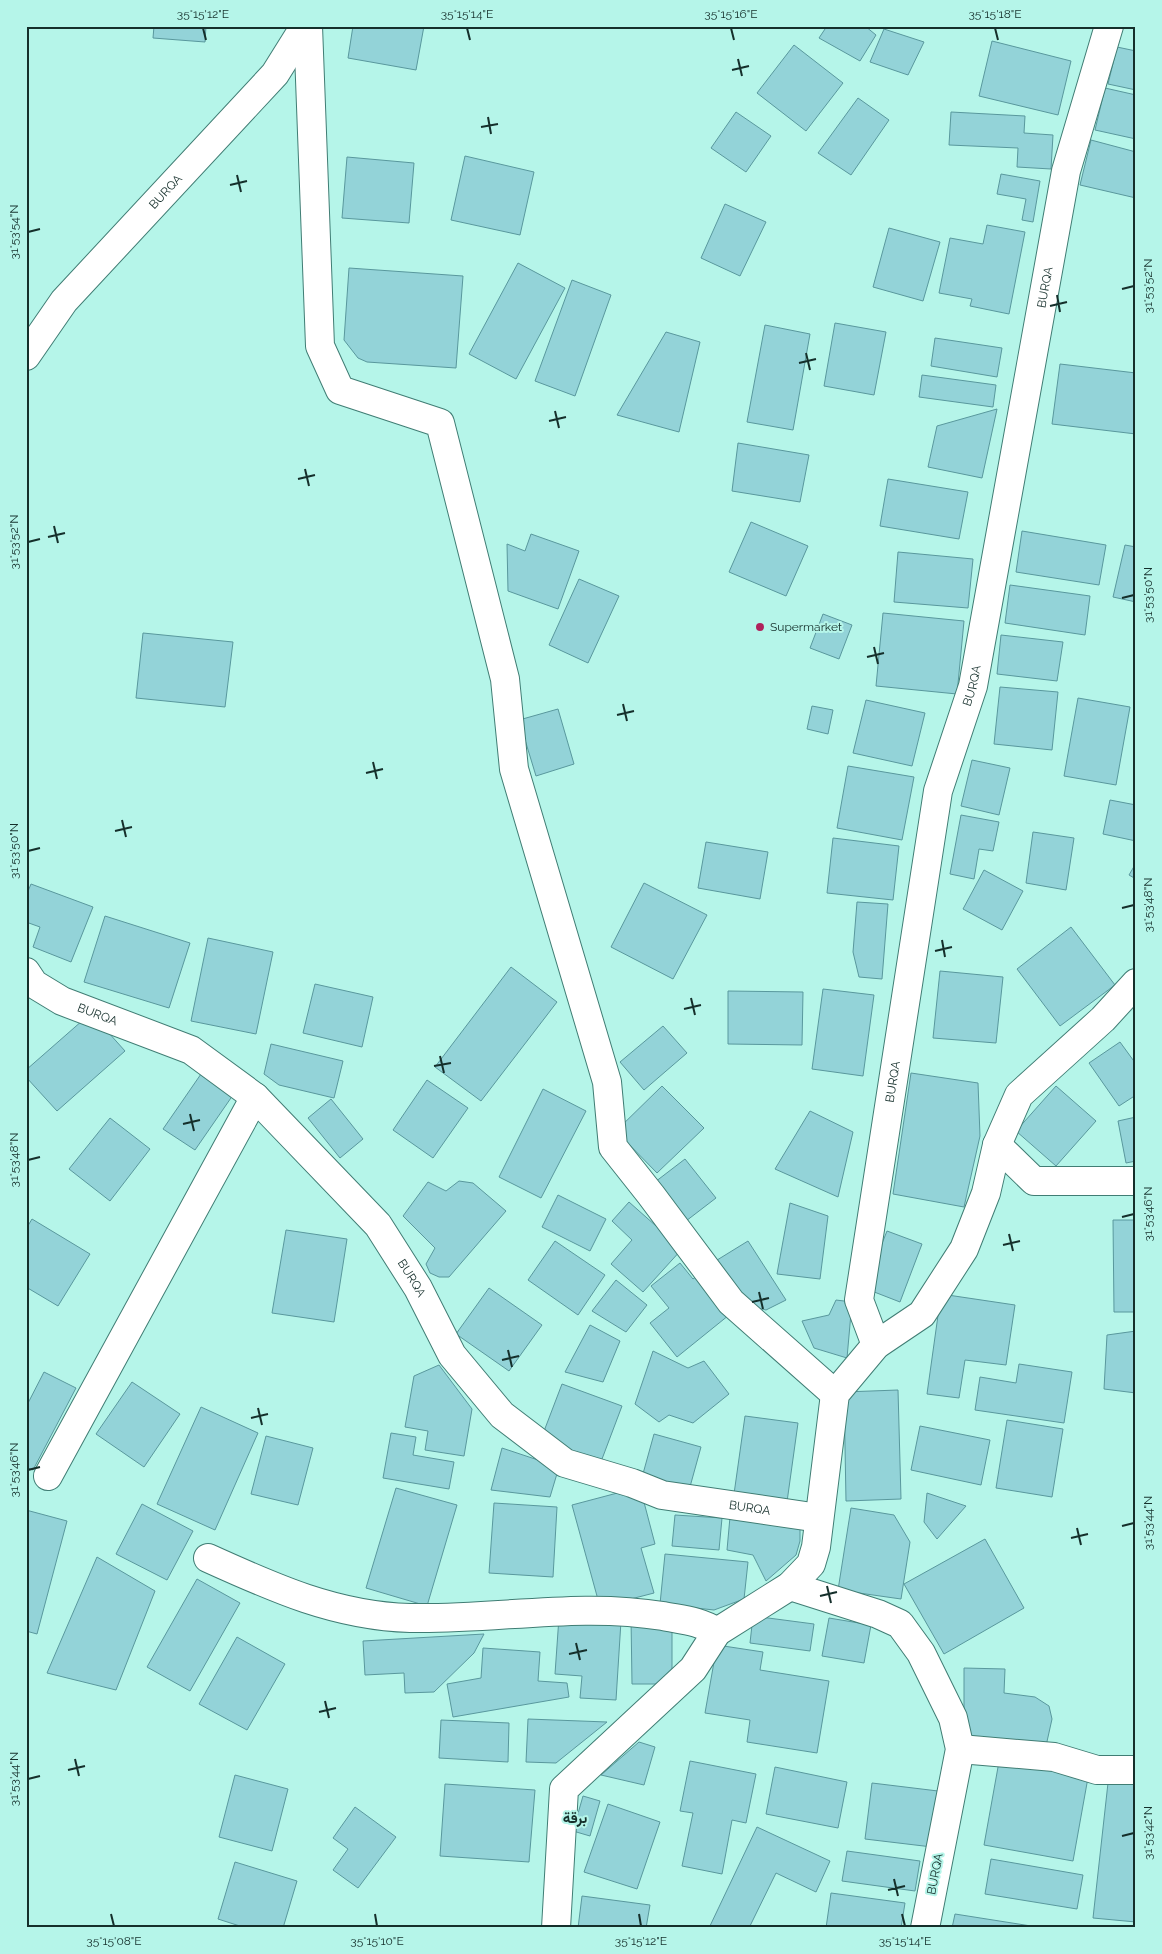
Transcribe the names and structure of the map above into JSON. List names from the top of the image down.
{
  "streets": {
    "street": ["BURQA"]
  },
  "districts": ["برقة"],
  "places": ["Supermarket"],
  "coordinates": [
    "35°15'12\"E",
    "35°15'14\"E",
    "35°15'16\"E",
    "35°15'18\"E",
    "31°53'54\"N",
    "31°53'52\"N",
    "31°53'50\"N",
    "31°53'48\"N",
    "31°53'46\"N",
    "31°53'44\"N",
    "31°53'42\"N",
    "35°15'08\"E",
    "35°15'10\"E"
  ]
}
